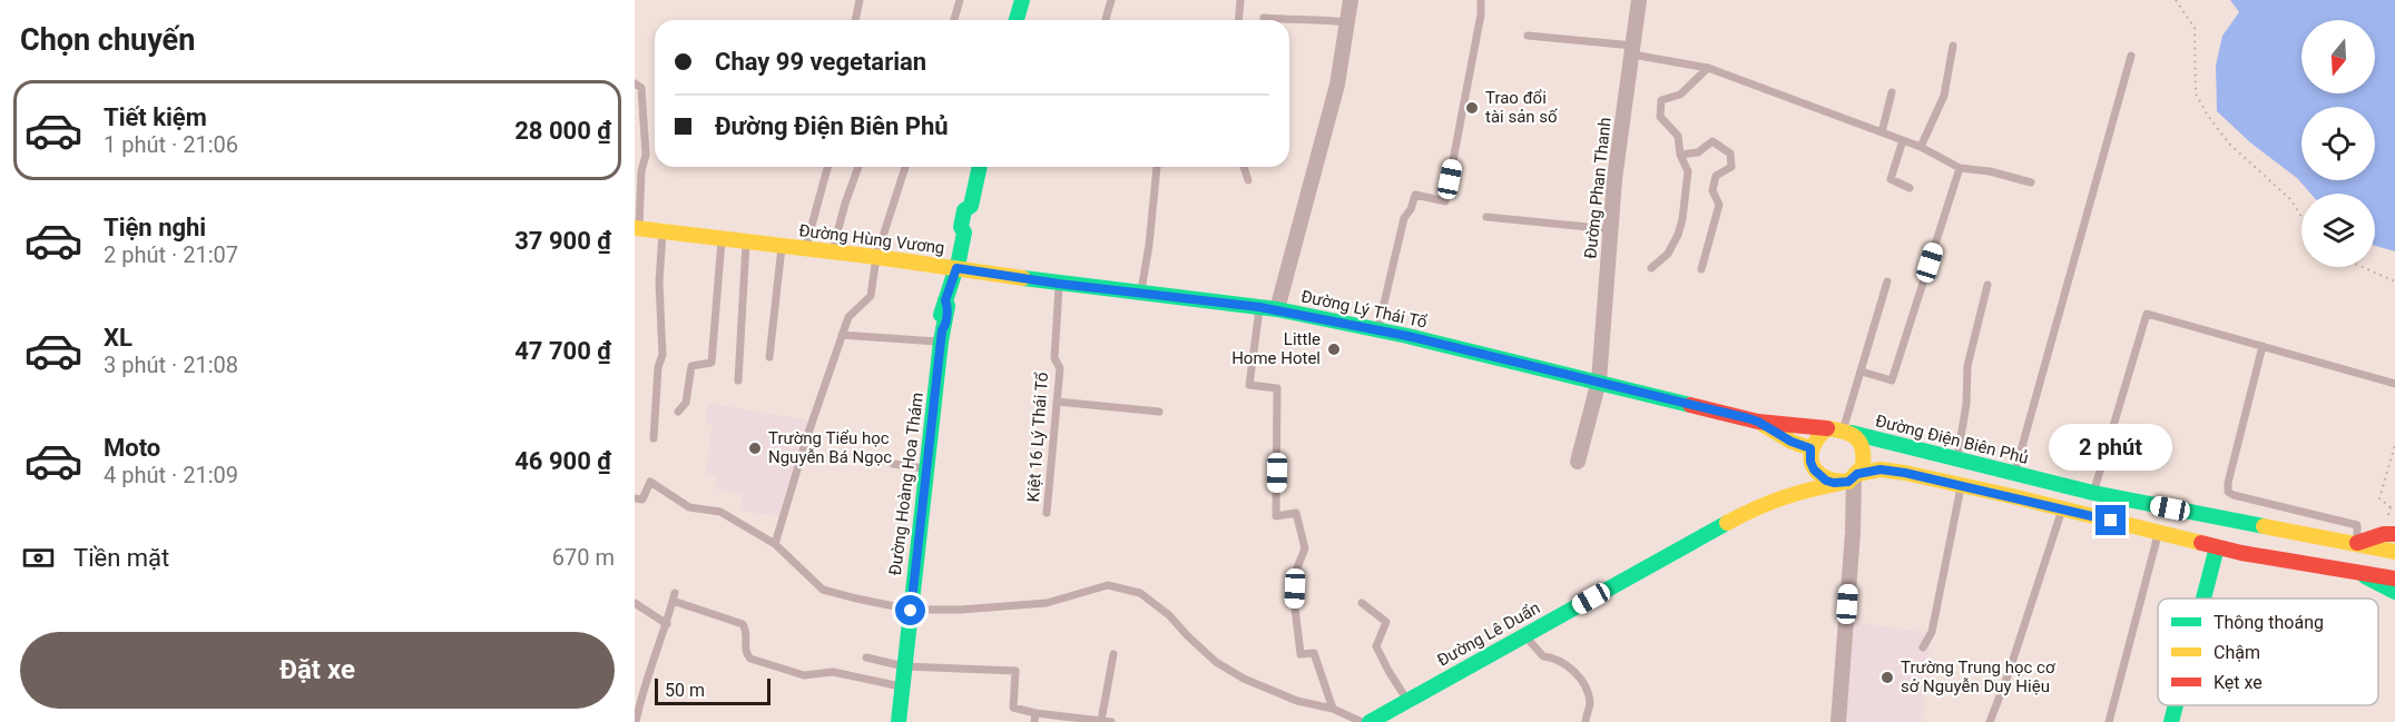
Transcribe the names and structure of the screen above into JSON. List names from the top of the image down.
{
  "streets": {
    "main road": [
      "Đường Hùng Vương",
      "Đường Lý Thái Tổ",
      "Đường Điện Biên Phủ",
      "Đường Hoàng Hoa Thám",
      "Đường Lê Duẩn"
    ],
    "street": ["Đường Phan Thanh"],
    "lane": ["Kiệt 16 Lý Thái Tổ"]
  },
  "crossings": [
    ["Đường Phan Thanh", "Đường Lý Thái Tổ"],
    ["Đường Hùng Vương", "Đường Lý Thái Tổ"],
    ["Đường Hùng Vương", "Đường Hoàng Hoa Thám"],
    ["Đường Lý Thái Tổ", "Kiệt 16 Lý Thái Tổ"],
    ["Đường Lý Thái Tổ", "Đường Điện Biên Phủ"],
    ["Đường Lý Thái Tổ", "Đường Hoàng Hoa Thám"],
    ["Đường Lý Thái Tổ", "Đường Lê Duẩn"],
    ["Đường Điện Biên Phủ", "Đường Lê Duẩn"]
  ],
  "places": [
    "Trao đổi tài sản số",
    "Little Home Hotel",
    "Trường Tiểu học Nguyễn Bá Ngọc",
    "Trường Trung học cơ sở Nguyễn Duy Hiệu"
  ],
  "legend": ["Thông thoáng", "Chậm", "Kẹt xe"],
  "scale_bar": "50 m",
  "north": "bottom",
  "page": {
    "heading": "Chọn chuyến",
    "banner": ["Chay 99 vegetarian", "Đường Điện Biên Phủ"],
    "list": [
      {
        "name": "Tiết kiệm",
        "note": "1 phút · 21:06",
        "value": "28 000 ₫"
      },
      {
        "name": "Tiện nghi",
        "note": "2 phút · 21:07",
        "value": "37 900 ₫"
      },
      {
        "name": "XL",
        "note": "3 phút · 21:08",
        "value": "47 700 ₫"
      },
      {
        "name": "Moto",
        "note": "4 phút · 21:09",
        "value": "46 900 ₫"
      }
    ],
    "bubble": "2 phút",
    "pay": ["Tiền mặt", "670 m"],
    "buttons": "Đặt xe",
    "scale": "50 m"
  }
}
